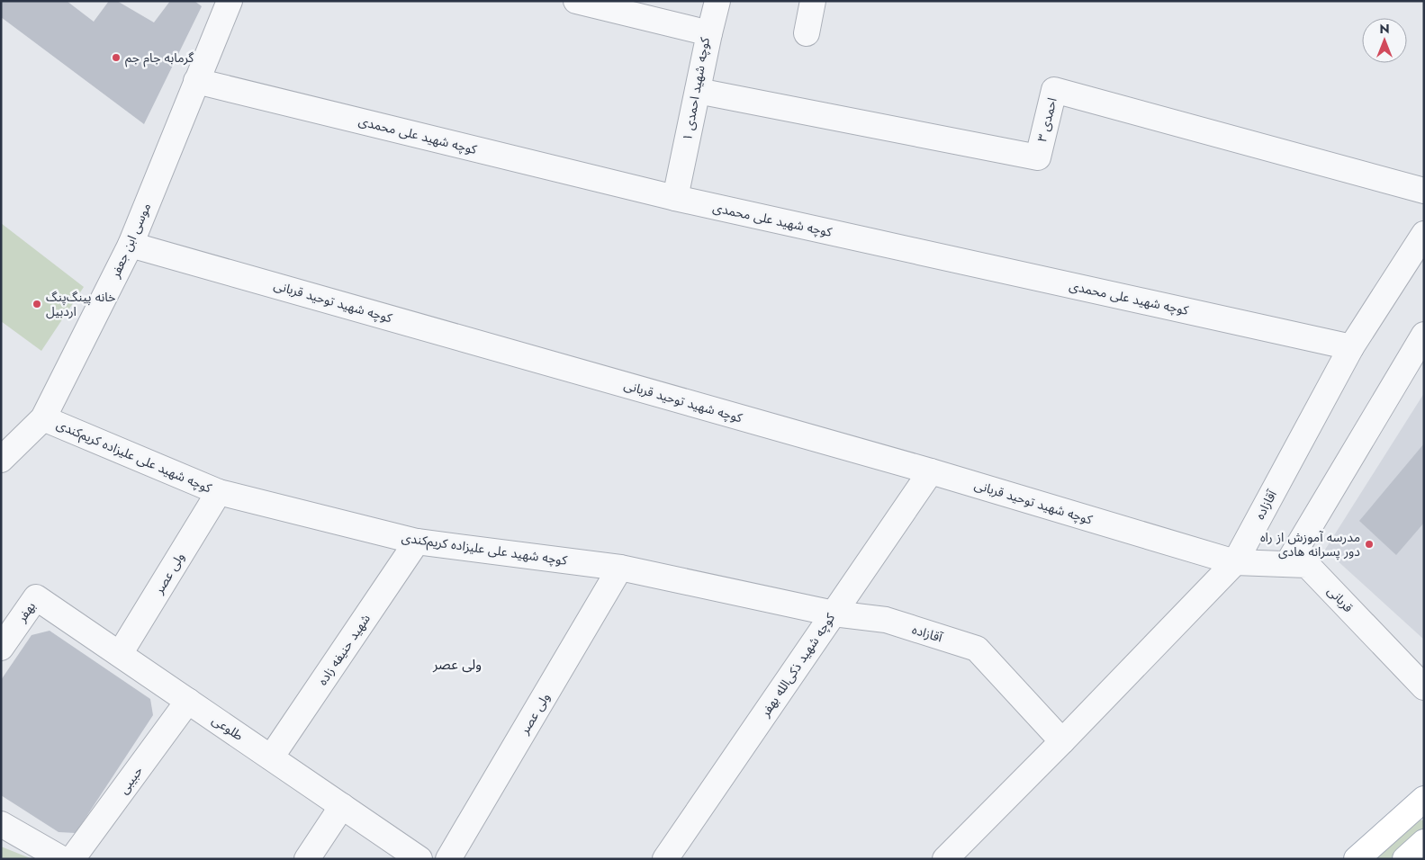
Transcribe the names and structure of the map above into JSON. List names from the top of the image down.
{
  "streets": {
    "street": [
      "کوچه شهید احمدی ۱",
      "احمدی ۳",
      "کوچه شهید علی محمدی",
      "موسی ابن جعفر",
      "کوچه شهید توحید قربانی",
      "کوچه شهید علی علیزاده کریم‌کندی",
      "آقازاده",
      "ولی عصر",
      "قربانی",
      "بهفر",
      "شهید حنیفه زاده",
      "کوچه شهید ذکی‌الله بهفر",
      "طلوعی",
      "حبیبی"
    ]
  },
  "crossings": [
    ["کوچه شهید احمدی ۱", "احمدی ۳"],
    ["کوچه شهید احمدی ۱", "کوچه شهید علی محمدی"],
    ["کوچه شهید علی محمدی", "موسی ابن جعفر"],
    ["کوچه شهید علی محمدی", "آقازاده"],
    ["موسی ابن جعفر", "کوچه شهید توحید قربانی"],
    ["موسی ابن جعفر", "کوچه شهید علی علیزاده کریم‌کندی"],
    ["کوچه شهید توحید قربانی", "آقازاده"],
    ["کوچه شهید توحید قربانی", "قربانی"],
    ["کوچه شهید توحید قربانی", "کوچه شهید ذکی‌الله بهفر"],
    ["کوچه شهید علی علیزاده کریم‌کندی", "آقازاده"],
    ["کوچه شهید علی علیزاده کریم‌کندی", "ولی عصر"],
    ["کوچه شهید علی علیزاده کریم‌کندی", "شهید حنیفه زاده"],
    ["کوچه شهید علی علیزاده کریم‌کندی", "کوچه شهید ذکی‌الله بهفر"],
    ["آقازاده", "قربانی"],
    ["آقازاده", "کوچه شهید ذکی‌الله بهفر"],
    ["ولی عصر", "طلوعی"],
    ["بهفر", "طلوعی"],
    ["شهید حنیفه زاده", "طلوعی"],
    ["طلوعی", "حبیبی"]
  ],
  "districts": ["ولی عصر"],
  "places": ["گرمابه جام جم", "خانه پینگ‌پنگ اردبیل", "مدرسه آموزش از راه دور پسرانه هادی"],
  "north": "top"
}
